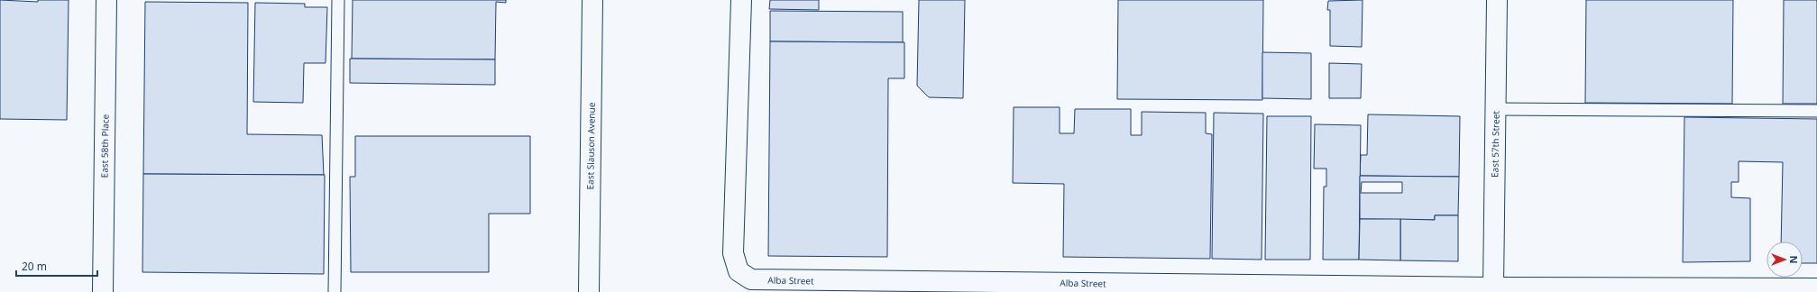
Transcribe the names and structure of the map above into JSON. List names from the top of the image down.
{
  "streets": {
    "street": [
      "East 57th Street",
      "East 58th Place",
      "East Slauson Avenue",
      "Alba Street"
    ]
  },
  "crossings": [
    ["East 57th Street", "Alba Street"]
  ],
  "scale_bar": "20 m",
  "north": "right"
}
